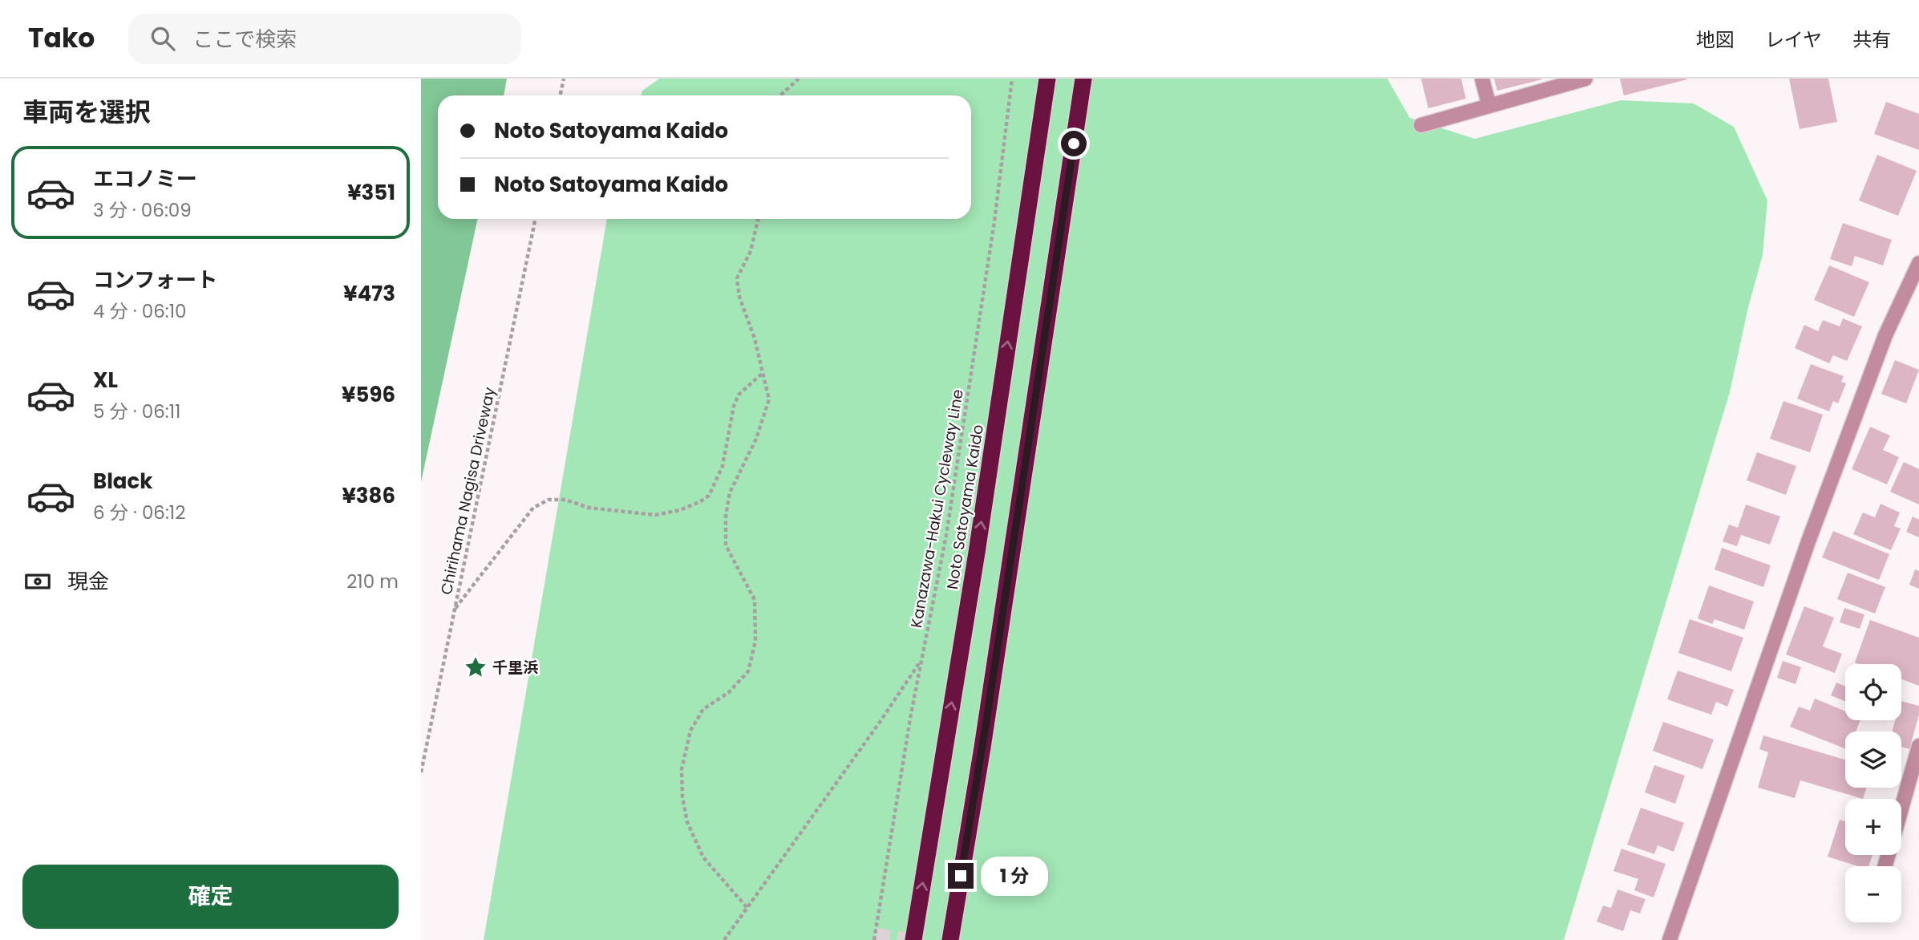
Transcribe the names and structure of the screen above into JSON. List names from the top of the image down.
{
  "streets": {
    "highway": ["Noto Satoyama Kaido"],
    "path": ["Chirihama Nagisa Driveway", "Kanazawa-Hakui Cycleway Line"]
  },
  "places": {
    "place": ["千里浜"]
  },
  "page": {
    "header": "Tako",
    "search": "ここで検索",
    "nav": ["地図", "レイヤ", "共有"],
    "heading": "車両を選択",
    "banner": ["Noto Satoyama Kaido", "Noto Satoyama Kaido"],
    "list": [
      {
        "name": "エコノミー",
        "note": "3 分 · 06:09",
        "value": "¥351"
      },
      {
        "name": "コンフォート",
        "note": "4 分 · 06:10",
        "value": "¥473"
      },
      {
        "name": "XL",
        "note": "5 分 · 06:11",
        "value": "¥596"
      },
      {
        "name": "Black",
        "note": "6 分 · 06:12",
        "value": "¥386"
      }
    ],
    "pay": ["現金", "210 m"],
    "map_buttons": ["+", "−"],
    "buttons": "確定",
    "bubble": "1 分"
  }
}
